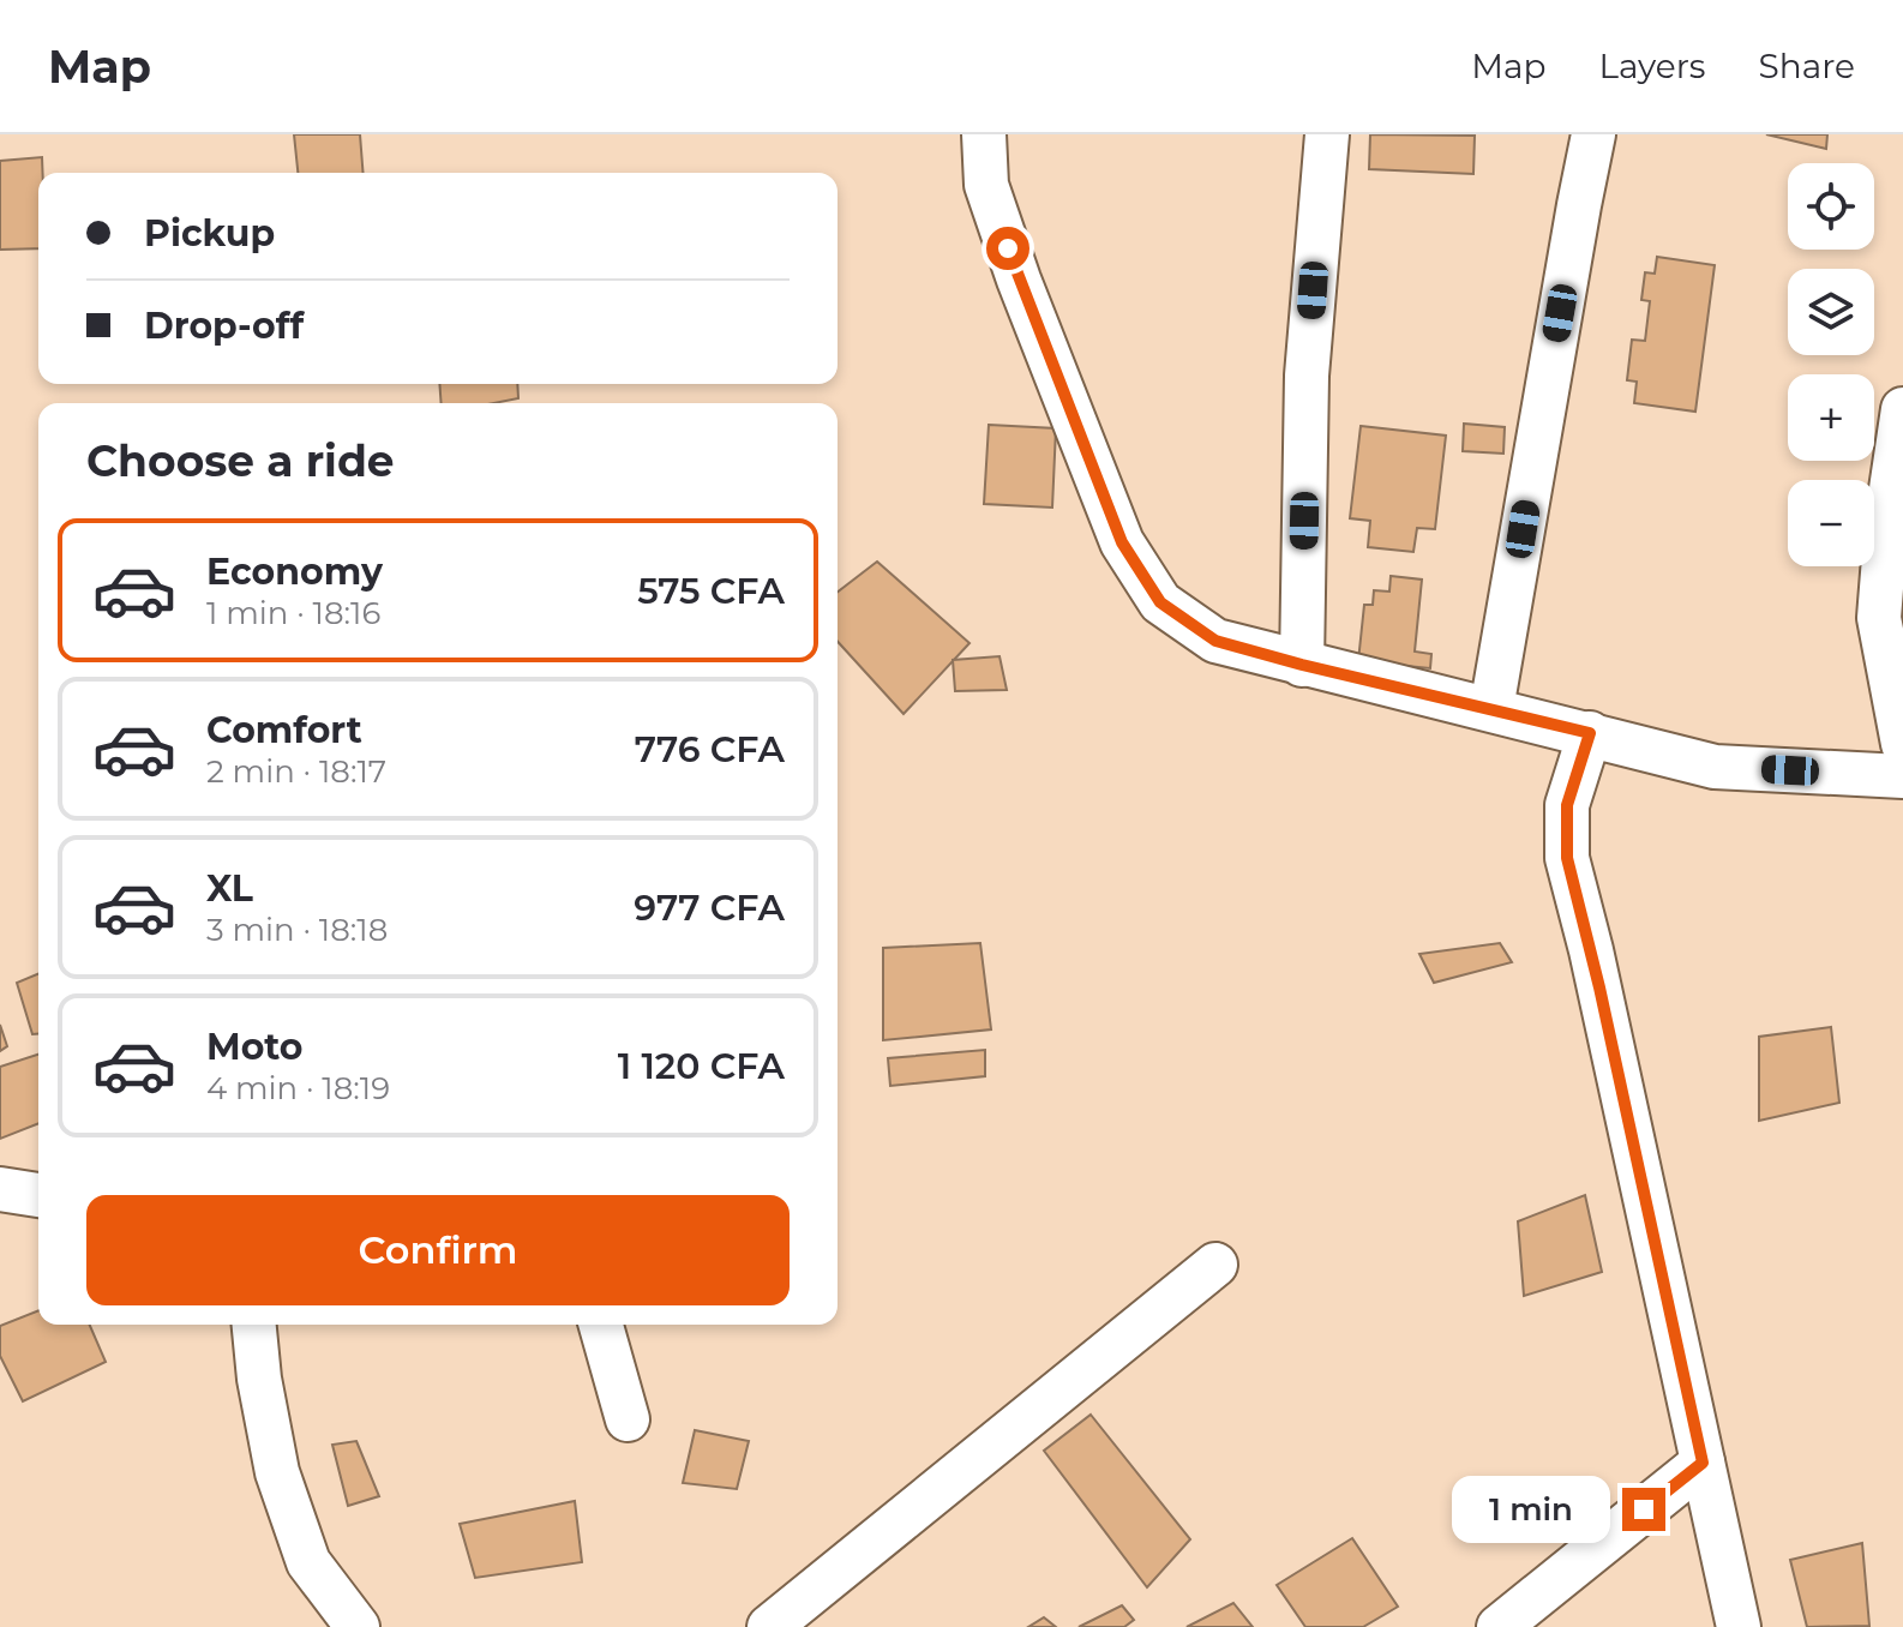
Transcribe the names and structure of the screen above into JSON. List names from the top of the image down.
{
  "page": {
    "header": "Map",
    "nav": ["Map", "Layers", "Share"],
    "map_buttons": ["+", "−"],
    "banner": ["Pickup", "Drop-off"],
    "heading": "Choose a ride",
    "list": [
      {
        "name": "Economy",
        "note": "1 min · 18:16",
        "value": "575 CFA"
      },
      {
        "name": "Comfort",
        "note": "2 min · 18:17",
        "value": "776 CFA"
      },
      {
        "name": "XL",
        "note": "3 min · 18:18",
        "value": "977 CFA"
      },
      {
        "name": "Moto",
        "note": "4 min · 18:19",
        "value": "1 120 CFA"
      }
    ],
    "buttons": "Confirm",
    "bubble": "1 min"
  }
}
